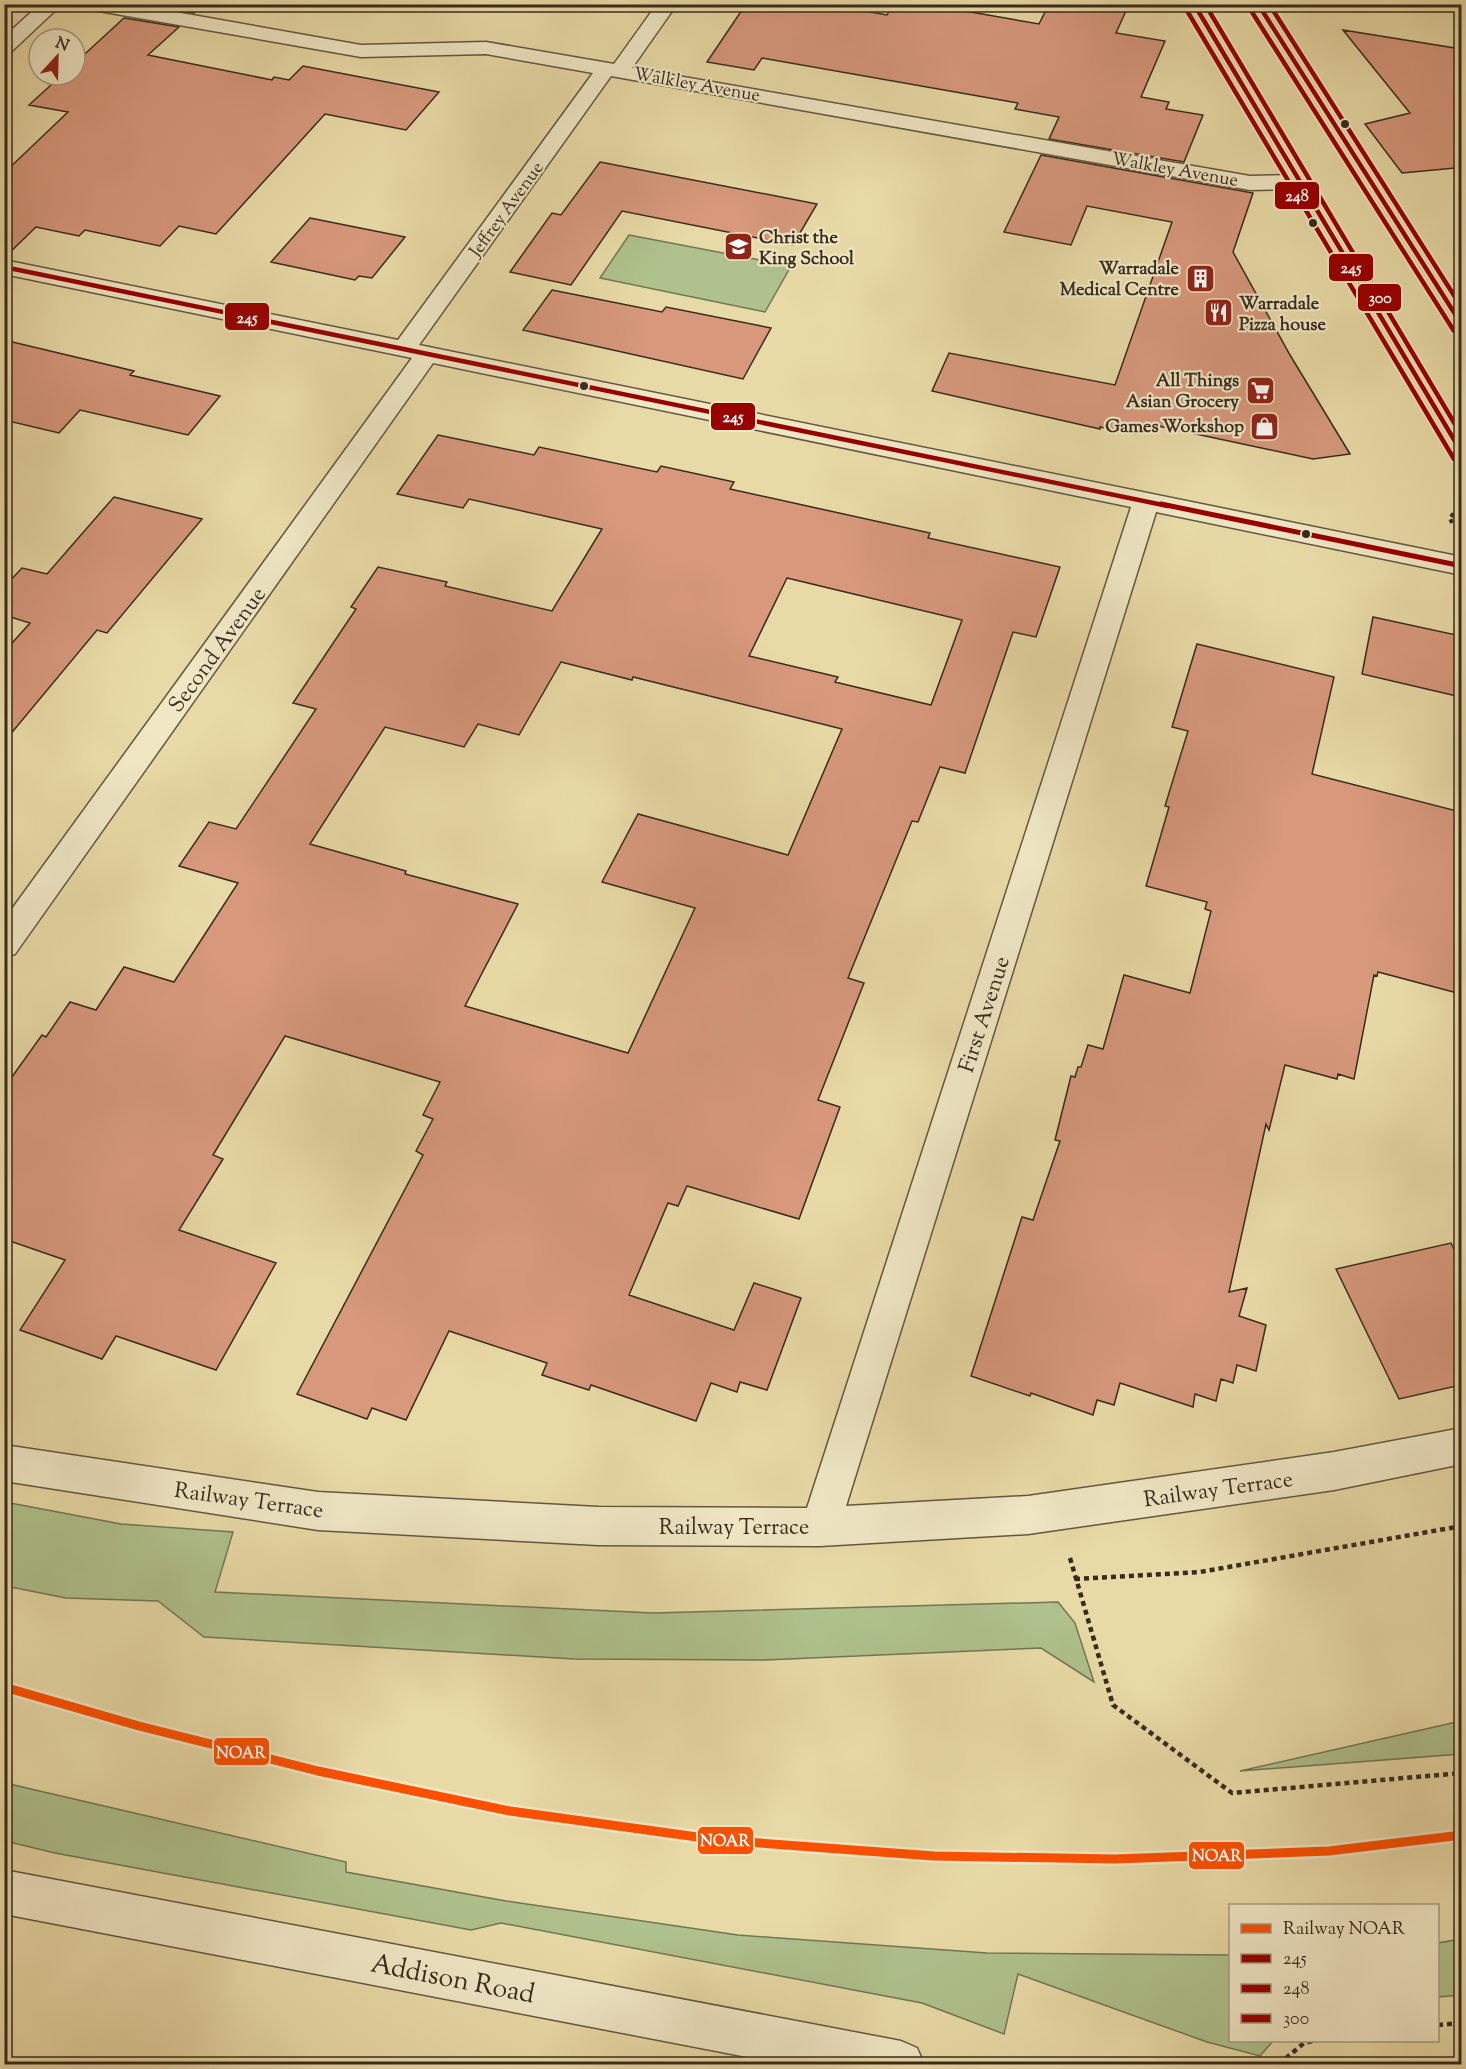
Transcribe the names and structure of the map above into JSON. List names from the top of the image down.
{
  "streets": {
    "street": [
      "Walkley Avenue",
      "Jeffrey Avenue",
      "Second Avenue",
      "First Avenue",
      "Railway Terrace",
      "Addison Road"
    ]
  },
  "crossings": [
    ["Walkley Avenue", "Jeffrey Avenue"],
    ["Jeffrey Avenue", "Second Avenue"],
    ["First Avenue", "Railway Terrace"]
  ],
  "places": {
    "school or university": ["Christ the King School"],
    "building": ["Warradale Medical Centre"],
    "restaurant": ["Warradale Pizza house"],
    "supermarket": ["All Things Asian Grocery"],
    "shop": ["Games Workshop"]
  },
  "lines": [
    "transit line 245",
    "transit line 300",
    "transit line 248",
    "rail line NOAR"
  ],
  "legend": [
    "Railway NOAR",
    "245",
    "248",
    "300"
  ],
  "north": "top"
}
